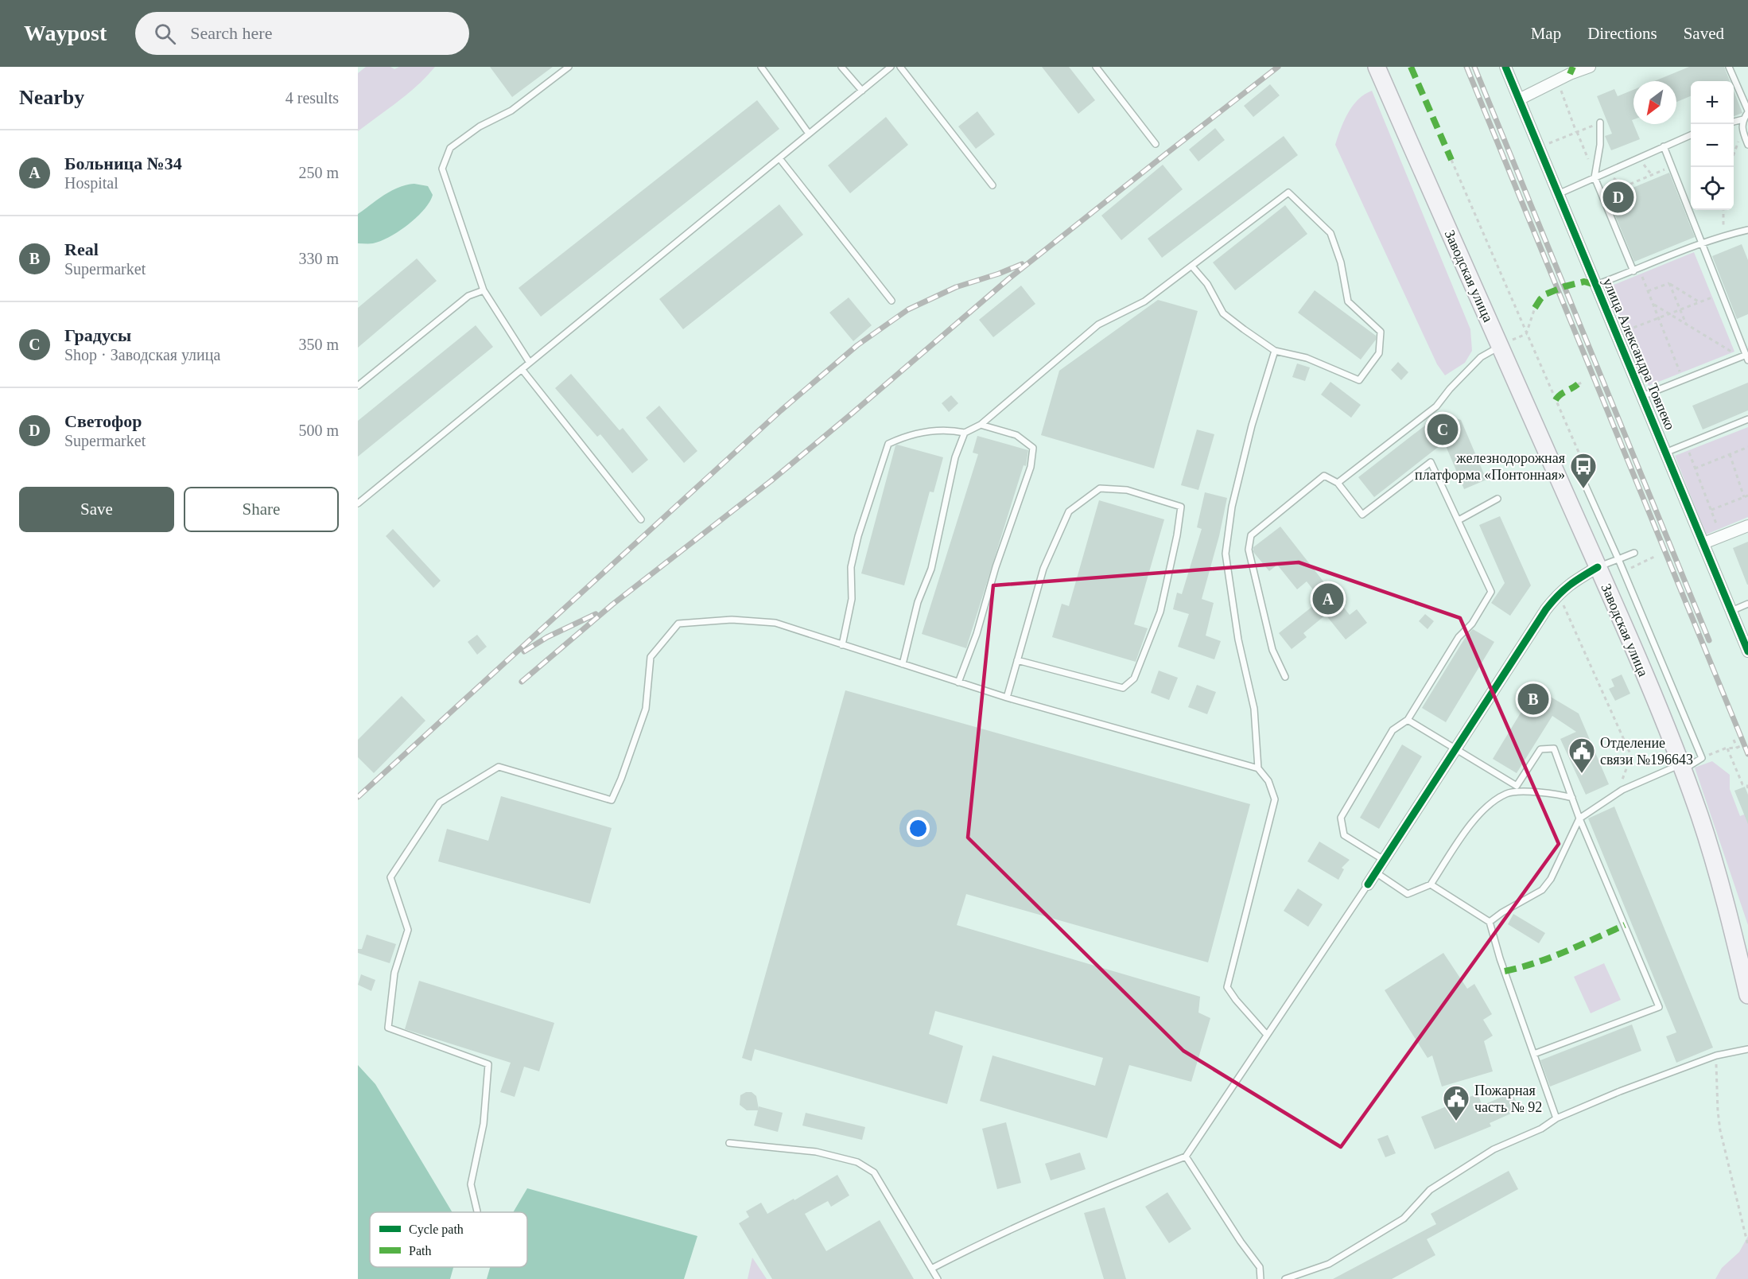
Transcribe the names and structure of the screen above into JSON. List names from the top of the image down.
{
  "streets": {
    "main road": ["Заводская улица"],
    "street": ["улица Александра Товпеко"]
  },
  "places": {
    "bus stop": ["железнодорожная платформа «Понтонная»"],
    "public building": ["Отделение связи №196643", "Пожарная часть № 92"]
  },
  "legend": ["Cycle path", "Path"],
  "north": "bottom left",
  "page": {
    "header": "Waypost",
    "search": "Search here",
    "nav": ["Map", "Directions", "Saved"],
    "heading": ["Nearby", "4 results"],
    "map_buttons": ["+", "−"],
    "list": [
      {
        "mark": "A",
        "name": "Больница №34",
        "note": "Hospital",
        "value": "250 m"
      },
      {
        "mark": "B",
        "name": "Real",
        "note": "Supermarket",
        "value": "330 m"
      },
      {
        "mark": "C",
        "name": "Градусы",
        "note": "Shop · Заводская улица",
        "value": "350 m"
      },
      {
        "mark": "D",
        "name": "Светофор",
        "note": "Supermarket",
        "value": "500 m"
      }
    ],
    "pins": [
      "D",
      "C",
      "A",
      "B"
    ],
    "buttons": ["Save", "Share"]
  }
}
